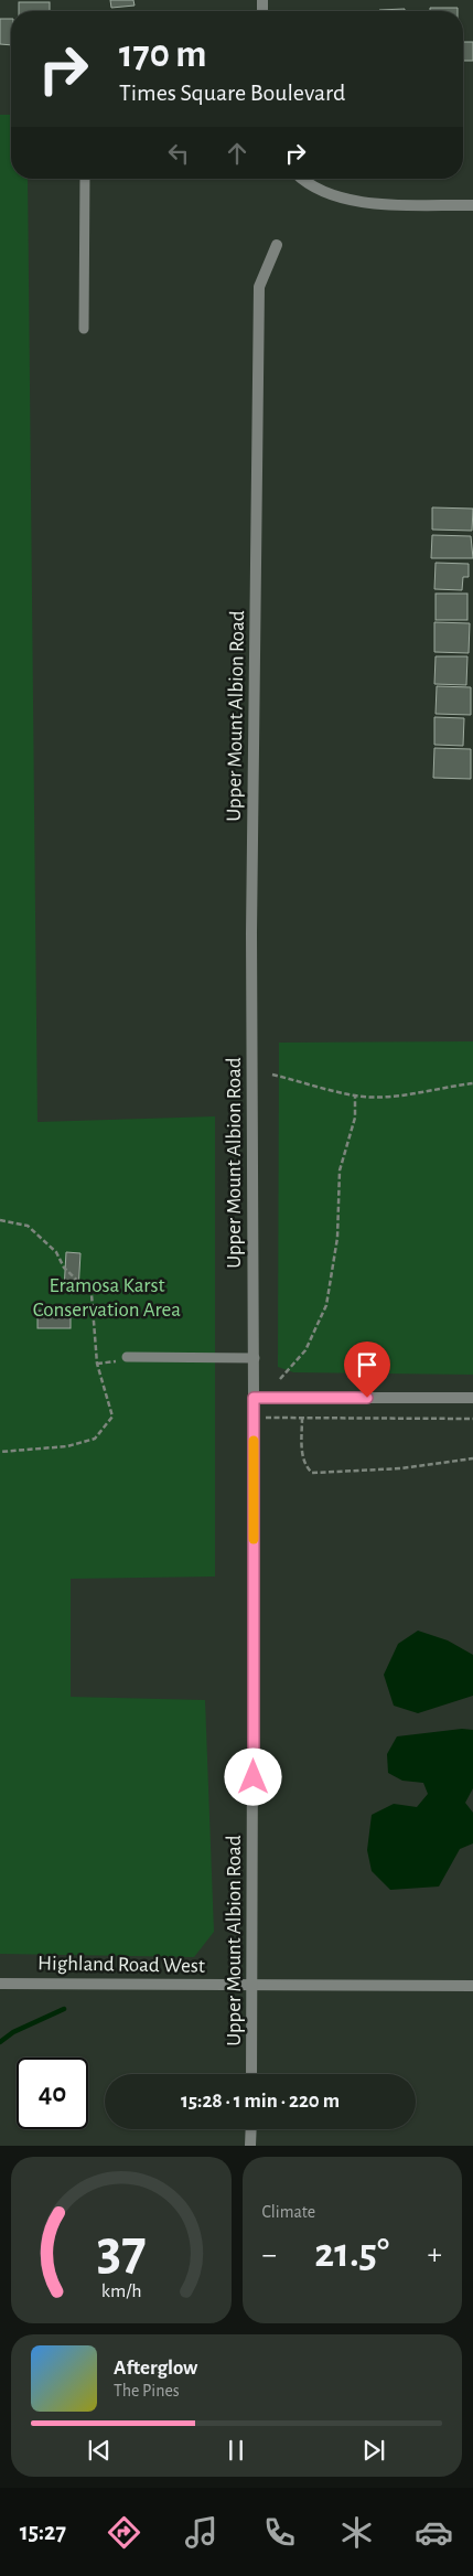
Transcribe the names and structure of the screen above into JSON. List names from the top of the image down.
{
  "streets": {
    "street": ["Upper Mount Albion Road", "Highland Road West"]
  },
  "crossings": [
    ["Upper Mount Albion Road", "Highland Road West"]
  ],
  "parks": ["Eramosa Karst Conservation Area"],
  "page": {
    "turn": ["170 m", "Times Square Boulevard"],
    "limit": "40",
    "trip": "15:28 · 1 min · 220 m",
    "tile": "Climate",
    "heat": ["−", "21.5°", "+"],
    "song": ["Afterglow", "The Pines"],
    "tabs": "15:27",
    "gauge": ["37", "km/h"]
  }
}
